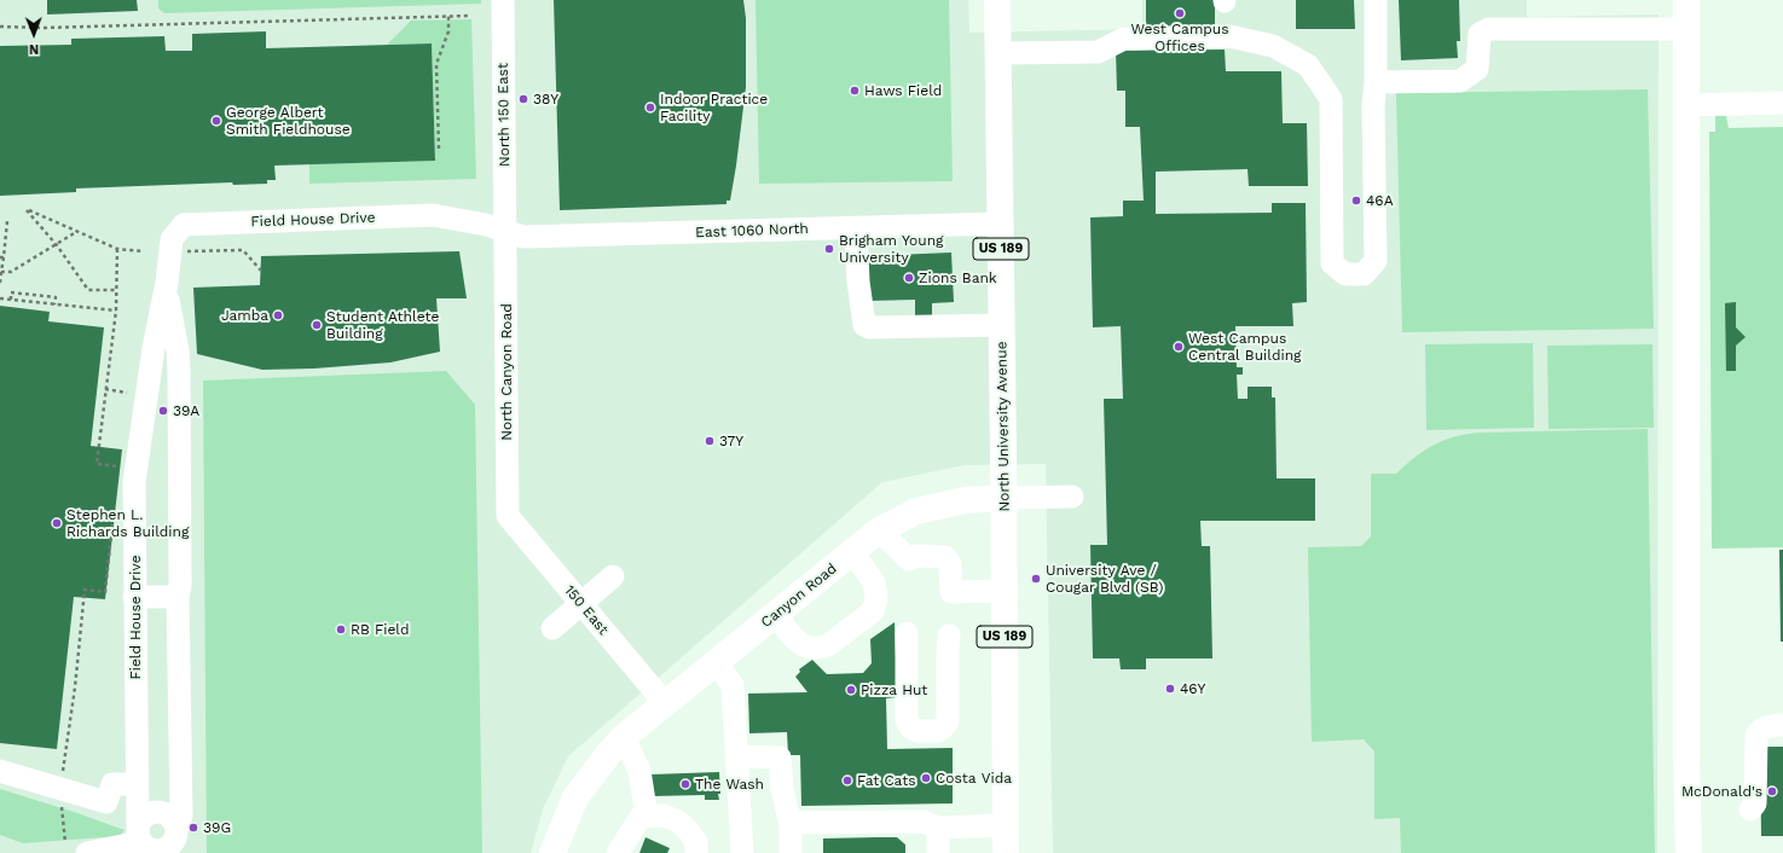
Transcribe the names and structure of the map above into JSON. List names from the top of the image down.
{
  "streets": {
    "main road": ["US 189", "North University Avenue", "Canyon Road"],
    "street": [
      "North 150 East",
      "Field House Drive",
      "East 1060 North",
      "North Canyon Road",
      "150 East"
    ]
  },
  "crossings": [
    ["North 150 East", "Field House Drive"],
    ["North 150 East", "East 1060 North"],
    ["North 150 East", "North Canyon Road"],
    ["Field House Drive", "East 1060 North"],
    ["Field House Drive", "North Canyon Road"],
    ["East 1060 North", "North Canyon Road"],
    ["East 1060 North", "North University Avenue"],
    ["North Canyon Road", "150 East"],
    ["North University Avenue", "Canyon Road"],
    ["Canyon Road", "150 East"]
  ],
  "places": [
    "West Campus Offices",
    "Haws Field",
    "38Y",
    "Indoor Practice Facility",
    "George Albert Smith Fieldhouse",
    "46A",
    "Brigham Young University",
    "Zions Bank",
    "Jamba",
    "Student Athlete Building",
    "West Campus Central Building",
    "39A",
    "37Y",
    "Stephen L. Richards Building",
    "University Ave / Cougar Blvd (SB)",
    "RB Field",
    "46Y",
    "Pizza Hut",
    "Costa Vida",
    "Fat Cats",
    "The Wash",
    "McDonald's",
    "39G"
  ],
  "north": "bottom"
}
